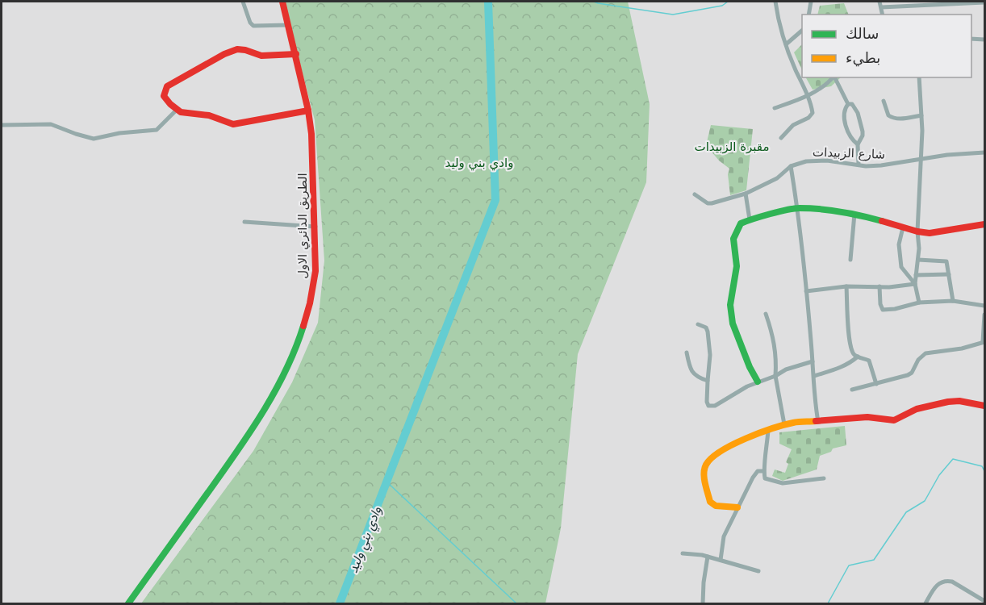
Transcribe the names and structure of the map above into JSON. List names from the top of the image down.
{
  "streets": {
    "street": ["شارع الزبيدات", "الطريق الدائري الاول"]
  },
  "water": ["وادي بني وليد"],
  "parks": ["مقبرة الزبيدات", "وادي بني وليد"],
  "legend": ["سالك", "بطيء"]
}
